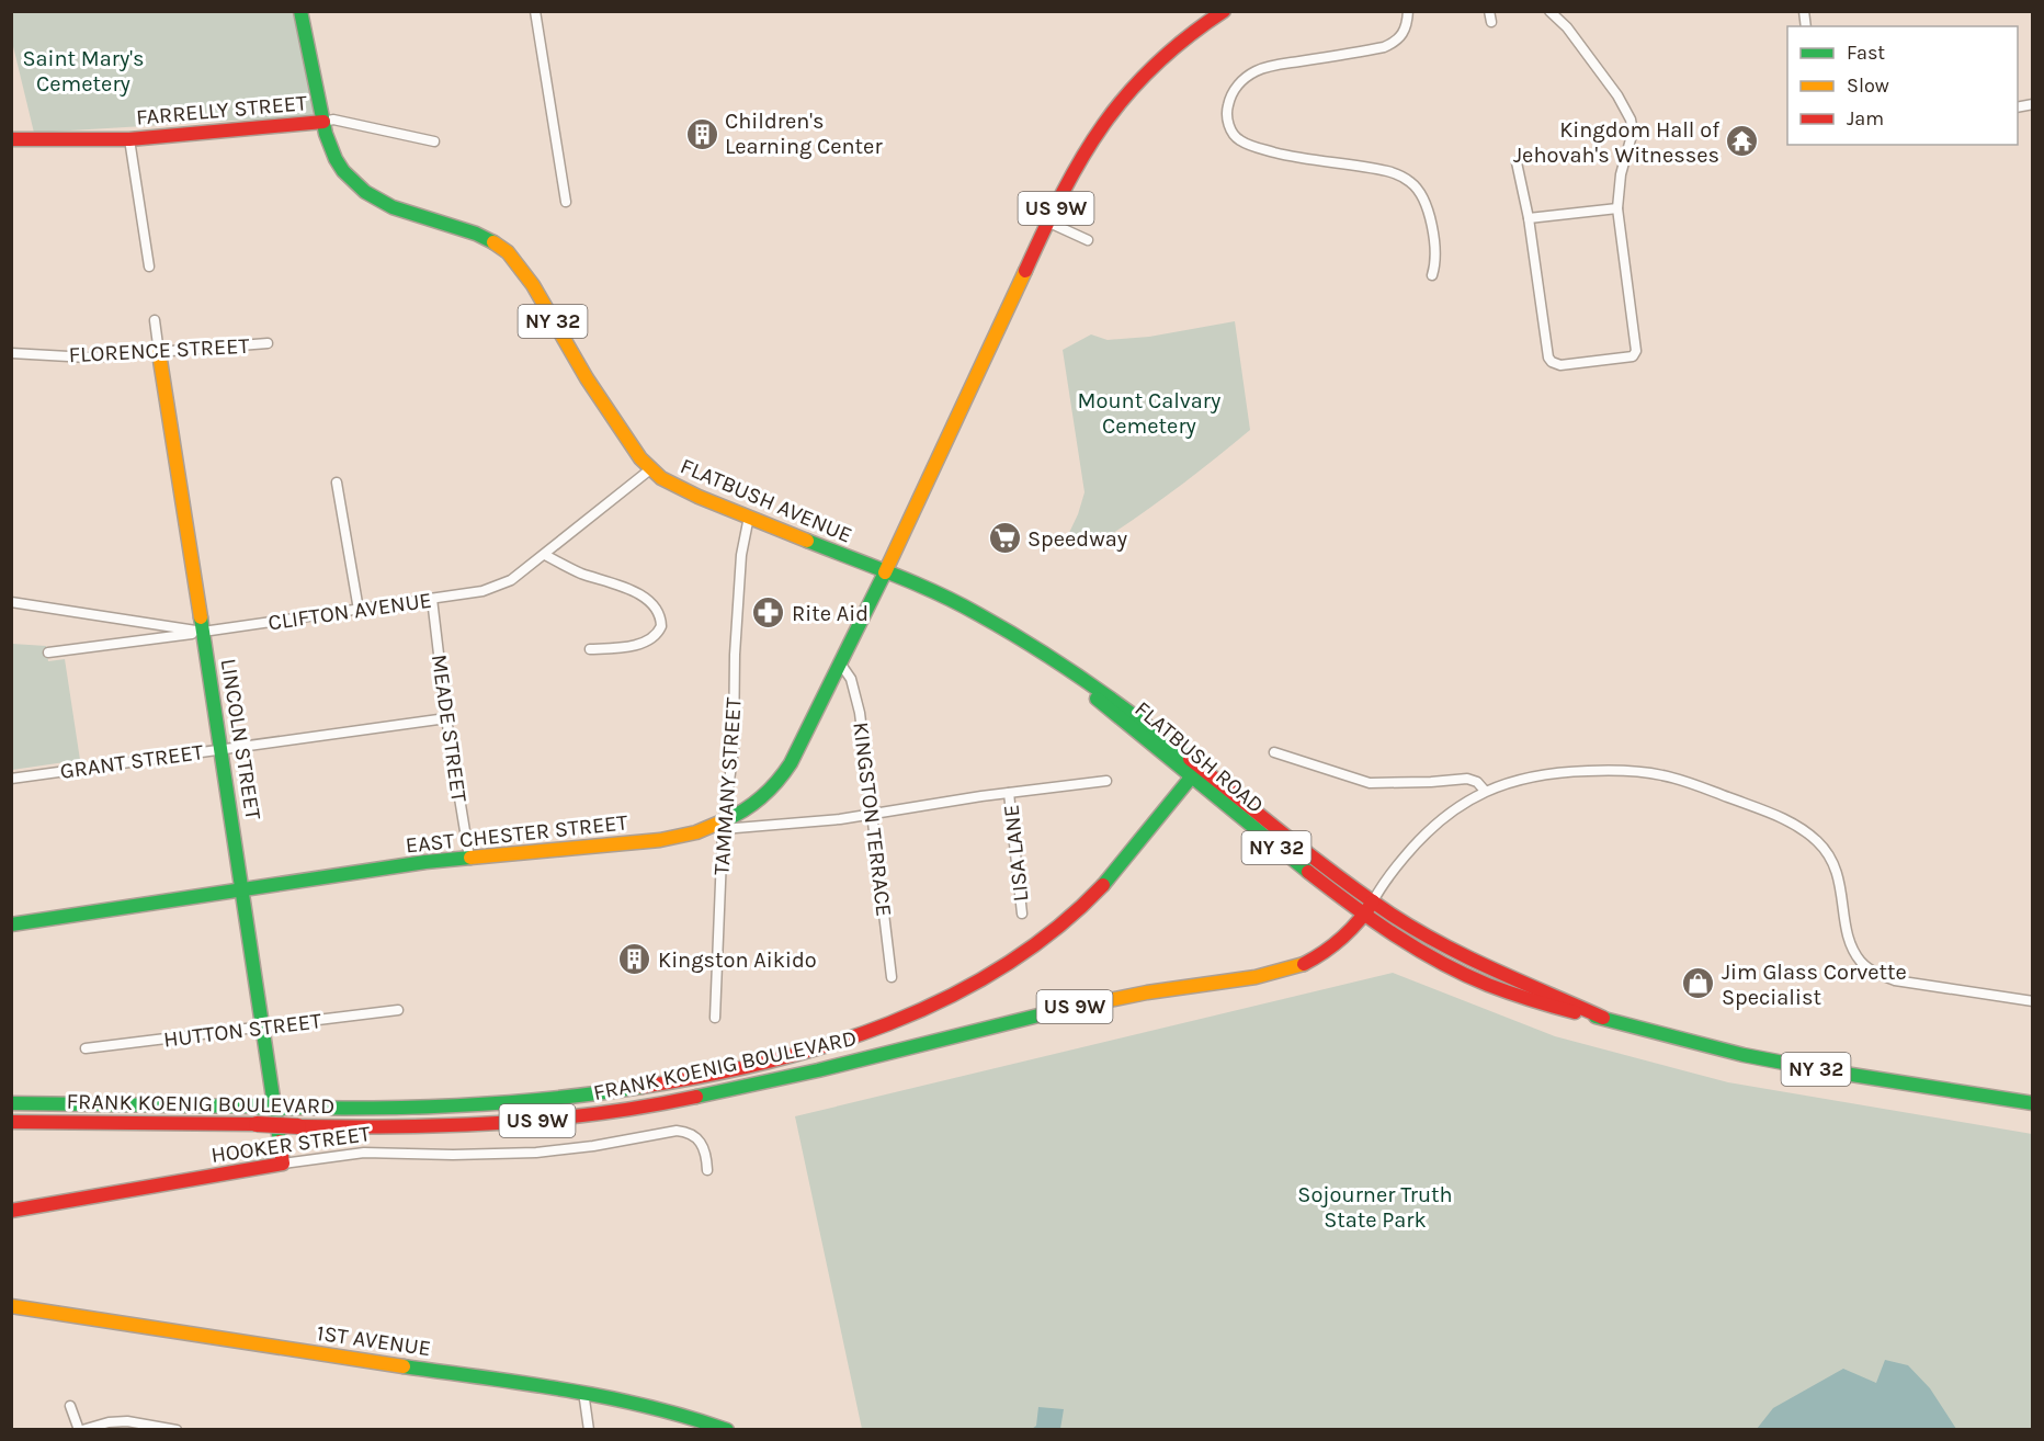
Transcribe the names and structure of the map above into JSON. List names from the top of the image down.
{
  "streets": {
    "main road": [
      "FARRELLY STREET",
      "US 9W",
      "NY 32",
      "FLATBUSH AVENUE",
      "LINCOLN STREET",
      "FLATBUSH ROAD",
      "EAST CHESTER STREET",
      "FRANK KOENIG BOULEVARD",
      "HOOKER STREET",
      "1ST AVENUE"
    ],
    "street": [
      "FLORENCE STREET",
      "CLIFTON AVENUE",
      "MEADE STREET",
      "GRANT STREET",
      "TAMMANY STREET",
      "KINGSTON TERRACE",
      "LISA LANE",
      "HUTTON STREET"
    ]
  },
  "crossings": [
    ["FARRELLY STREET", "FLATBUSH AVENUE"],
    ["US 9W", "FLATBUSH AVENUE"],
    ["US 9W", "EAST CHESTER STREET"],
    ["FLORENCE STREET", "LINCOLN STREET"],
    ["FLATBUSH AVENUE", "CLIFTON AVENUE"],
    ["FLATBUSH AVENUE", "FLATBUSH ROAD"],
    ["FLATBUSH AVENUE", "TAMMANY STREET"],
    ["FLATBUSH AVENUE", "EAST CHESTER STREET"],
    ["CLIFTON AVENUE", "MEADE STREET"],
    ["CLIFTON AVENUE", "LINCOLN STREET"],
    ["MEADE STREET", "GRANT STREET"],
    ["MEADE STREET", "EAST CHESTER STREET"],
    ["LINCOLN STREET", "GRANT STREET"],
    ["LINCOLN STREET", "EAST CHESTER STREET"],
    ["LINCOLN STREET", "HUTTON STREET"],
    ["LINCOLN STREET", "HOOKER STREET"],
    ["FLATBUSH ROAD", "FRANK KOENIG BOULEVARD"],
    ["TAMMANY STREET", "EAST CHESTER STREET"],
    ["KINGSTON TERRACE", "EAST CHESTER STREET"],
    ["EAST CHESTER STREET", "LISA LANE"]
  ],
  "parks": ["Saint Mary's Cemetery", "Mount Calvary Cemetery", "Sojourner Truth State Park"],
  "places": {
    "building": ["Children's Learning Center", "Kingston Aikido"],
    "temple": ["Kingdom Hall of Jehovah's Witnesses"],
    "supermarket": ["Speedway"],
    "pharmacy": ["Rite Aid"],
    "shop": ["Jim Glass Corvette Specialist"]
  },
  "legend": ["Fast", "Slow", "Jam"]
}
